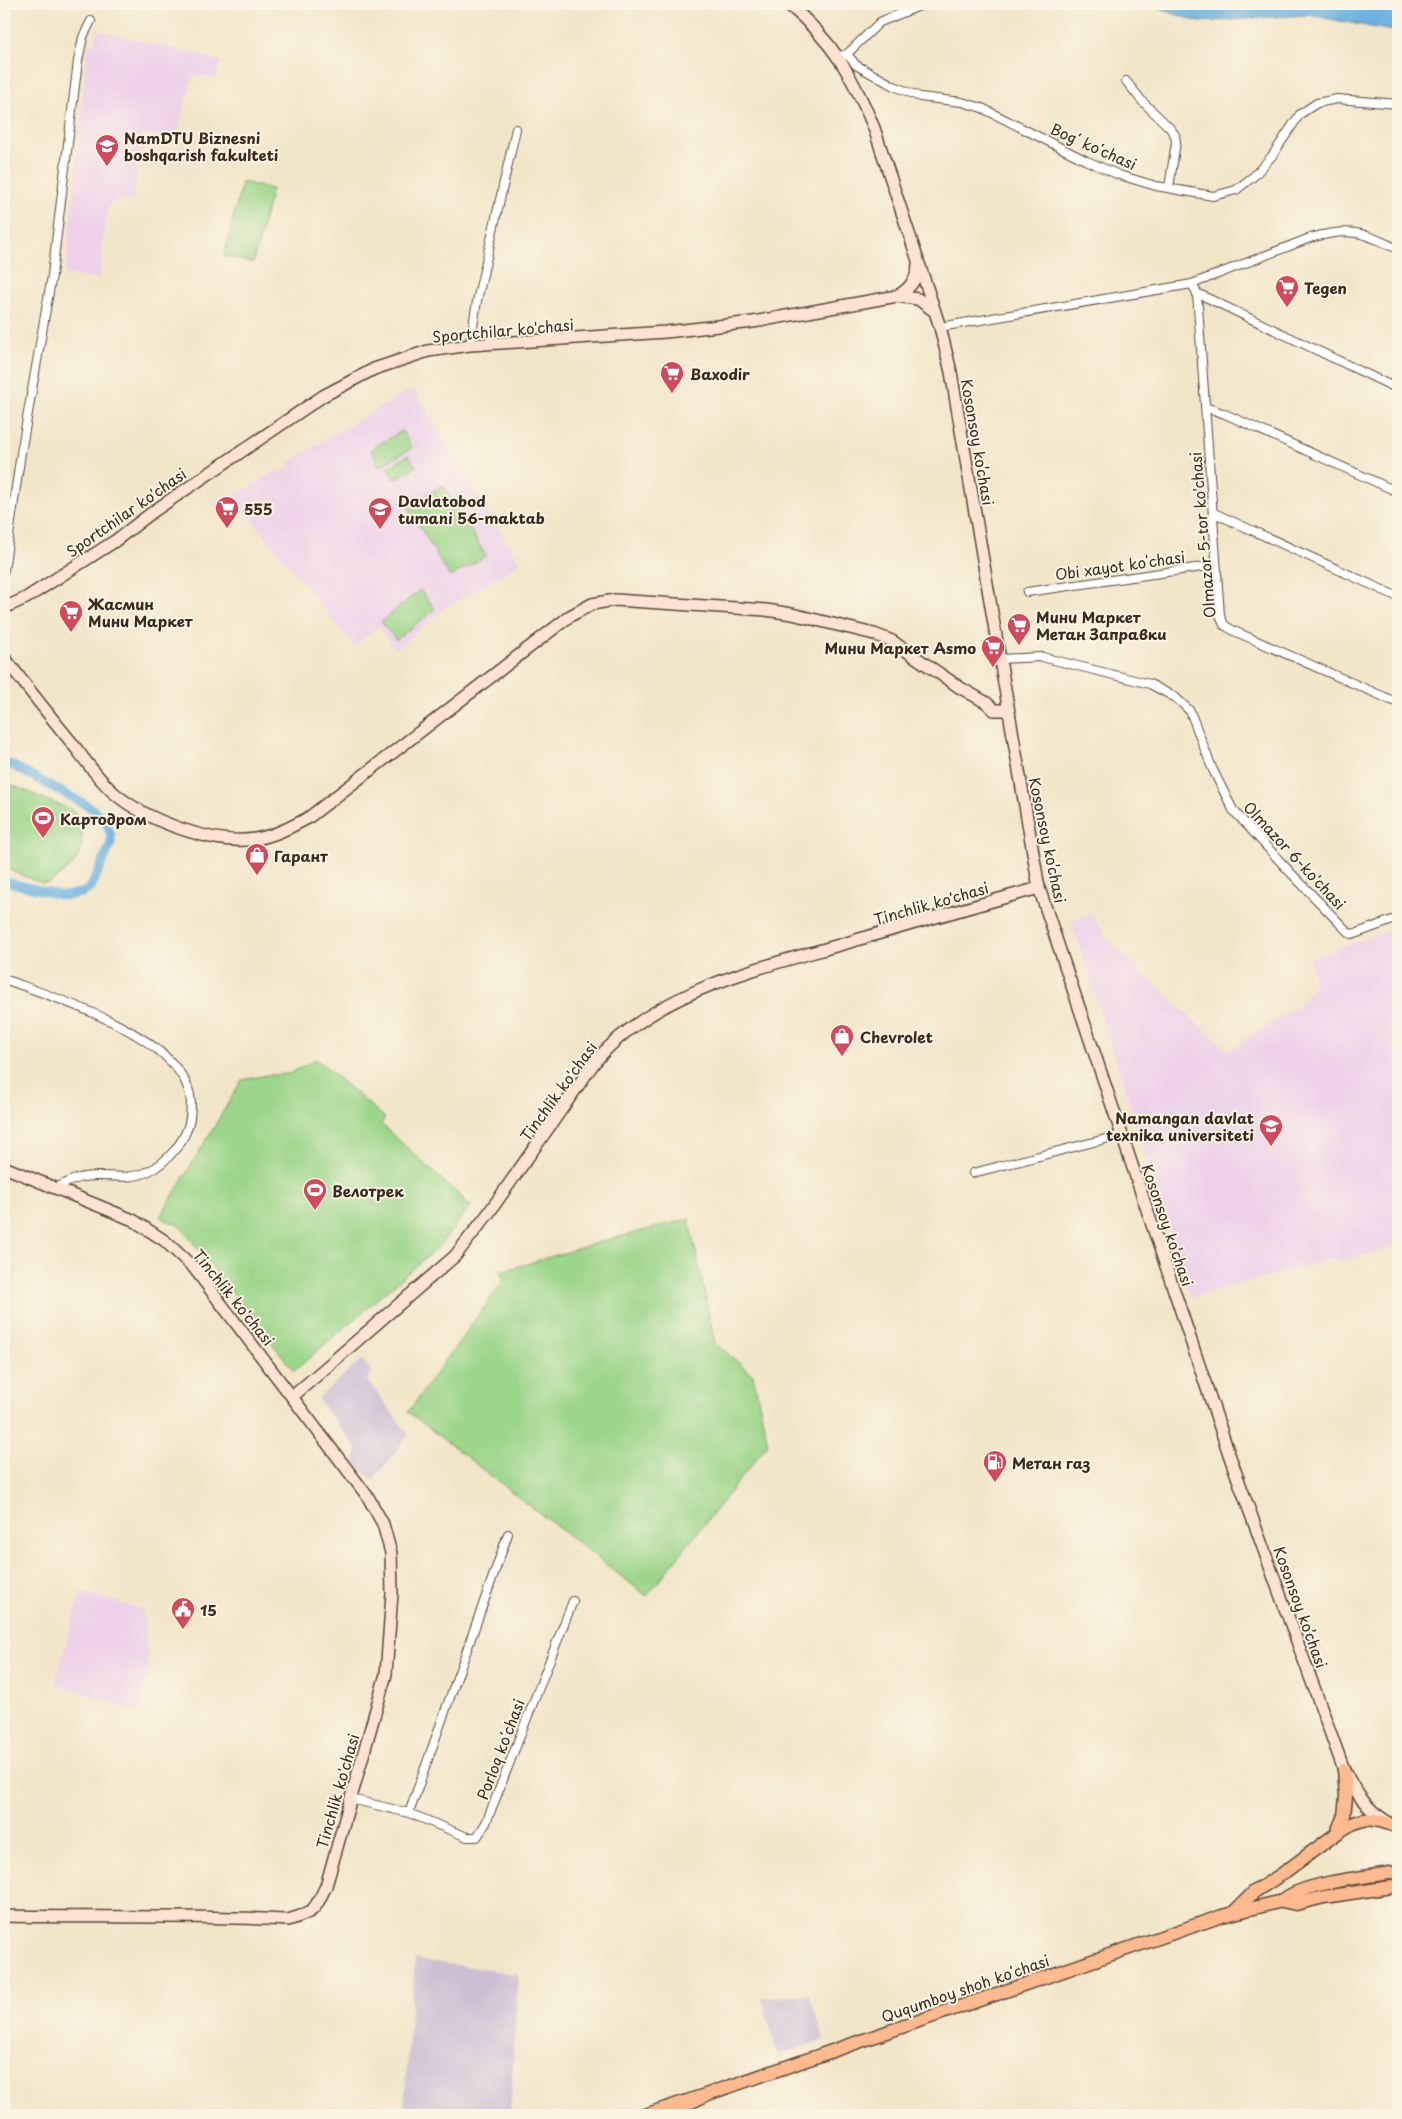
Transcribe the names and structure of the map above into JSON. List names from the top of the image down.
{
  "streets": {
    "main road": ["Ququmboy shoh koʻchasi"],
    "street": [
      "Bogʻ koʻchasi",
      "Sportchilar ko'chasi",
      "Kosonsoy ko’chasi",
      "Olmazor 5-tor ko'chasi",
      "Obi xayot koʻchasi",
      "Olmazor 6-ko'chasi",
      "Tinchlik ko'chasi",
      "Porloq koʻchasi"
    ]
  },
  "crossings": [
    ["Bogʻ koʻchasi", "Kosonsoy ko’chasi"],
    ["Kosonsoy ko’chasi", "Olmazor 6-ko'chasi"],
    ["Kosonsoy ko’chasi", "Tinchlik ko'chasi"],
    ["Olmazor 5-tor ko'chasi", "Obi xayot koʻchasi"],
    ["Tinchlik ko'chasi", "Porloq koʻchasi"]
  ],
  "places": {
    "school or university": ["NamDTU Biznesni boshqarish fakulteti", "Davlatobod tumani 56-maktab", "Namangan davlat texnika universiteti"],
    "supermarket": [
      "Tegen",
      "Baxodir",
      "555",
      "Жасмин Мини Маркет",
      "Мини Маркет Метан Заправки",
      "Мини Маркет Asmo"
    ],
    "sports": ["Картодром", "Велотрек"],
    "shop": ["Гарант", "Chevrolet"],
    "fuel station": ["Метан газ"],
    "public building": ["15"]
  }
}
